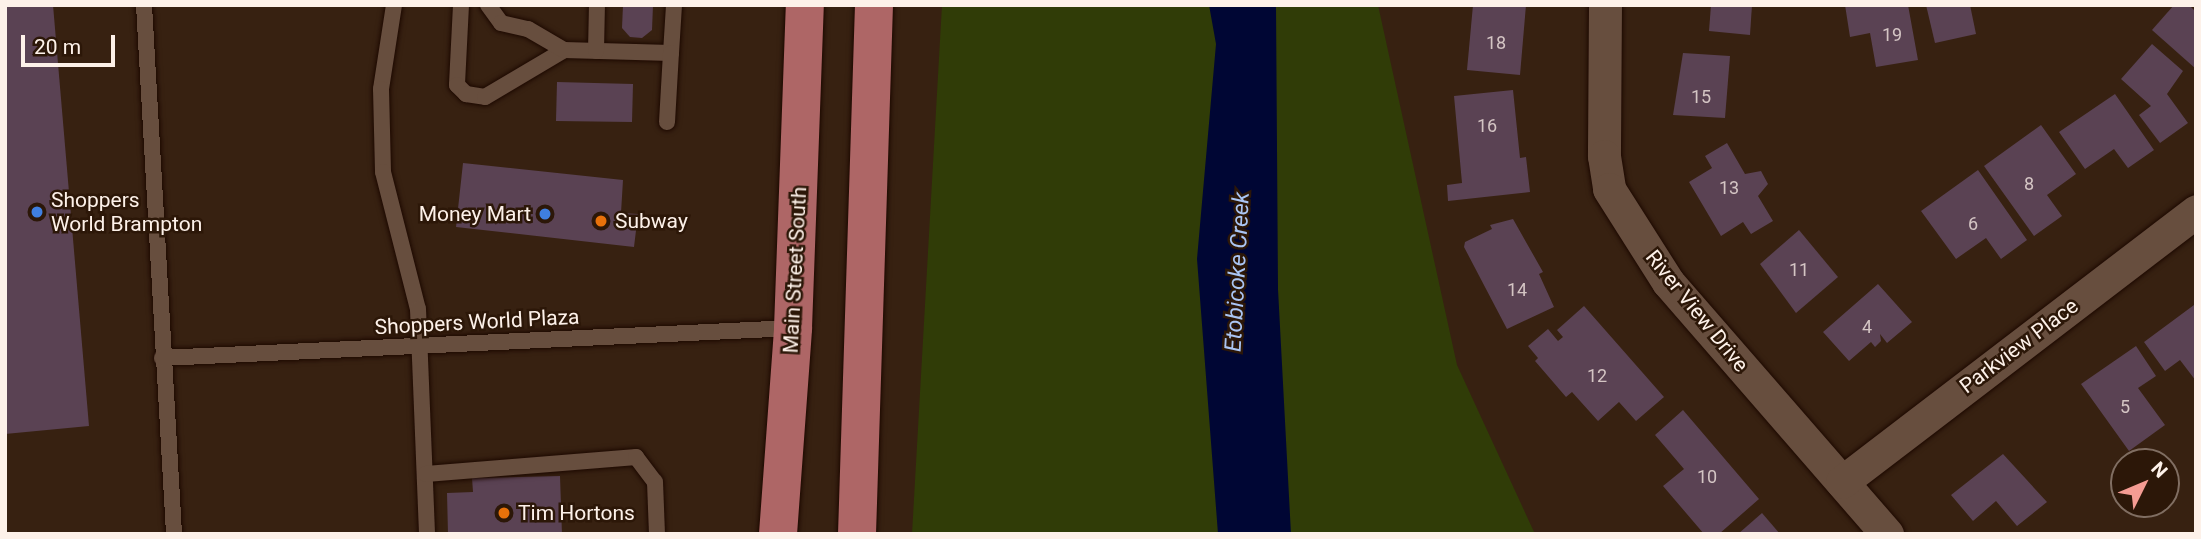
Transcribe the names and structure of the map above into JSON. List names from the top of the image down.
{
  "streets": {
    "main road": ["Main Street South"],
    "street": ["River View Drive", "Parkview Place"],
    "lane": ["Shoppers World Plaza"]
  },
  "crossings": [
    ["Main Street South", "Shoppers World Plaza"],
    ["River View Drive", "Parkview Place"]
  ],
  "water": ["Etobicoke Creek"],
  "places": [
    "Shoppers World Brampton",
    "Money Mart",
    "Subway",
    "Tim Hortons"
  ],
  "house_numbers": [
    "19",
    "18",
    "15",
    "16",
    "8",
    "13",
    "6",
    "11",
    "14",
    "4",
    "12",
    "5",
    "10"
  ],
  "scale_bar": "20 m",
  "north": "top right"
}
